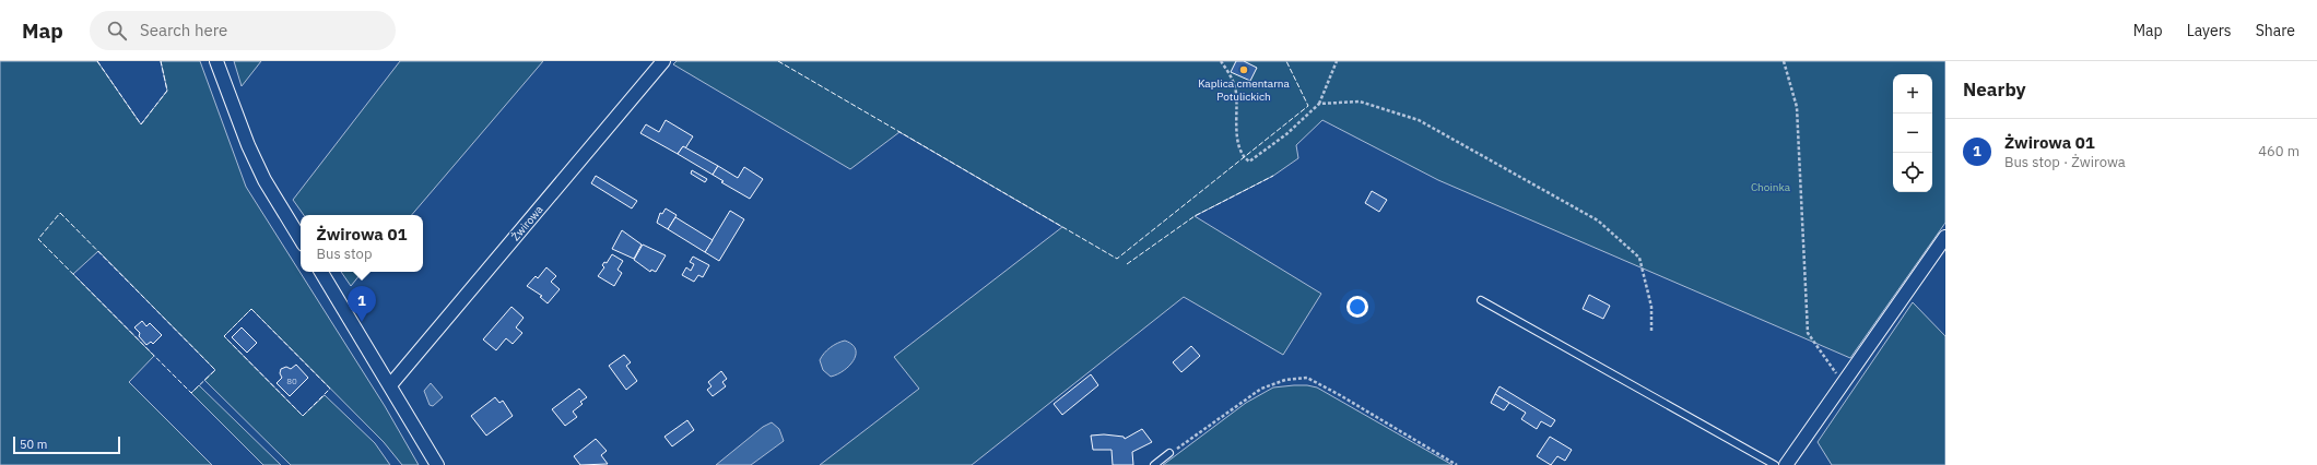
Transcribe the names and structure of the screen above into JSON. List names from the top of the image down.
{
  "streets": {
    "street": ["Żwirowa"]
  },
  "parks": ["Choinka"],
  "places": ["Kaplica cmentarna Potulickich"],
  "house_numbers": ["80"],
  "scale_bar": "50 m",
  "page": {
    "header": "Map",
    "search": "Search here",
    "nav": ["Map", "Layers", "Share"],
    "heading": "Nearby",
    "map_buttons": ["+", "−"],
    "list": [
      {
        "mark": "1",
        "name": "Żwirowa 01",
        "note": "Bus stop · Żwirowa",
        "value": "460 m"
      }
    ],
    "popup": ["Żwirowa 01", "Bus stop"],
    "pins": "1",
    "scale": "50 m"
  }
}
